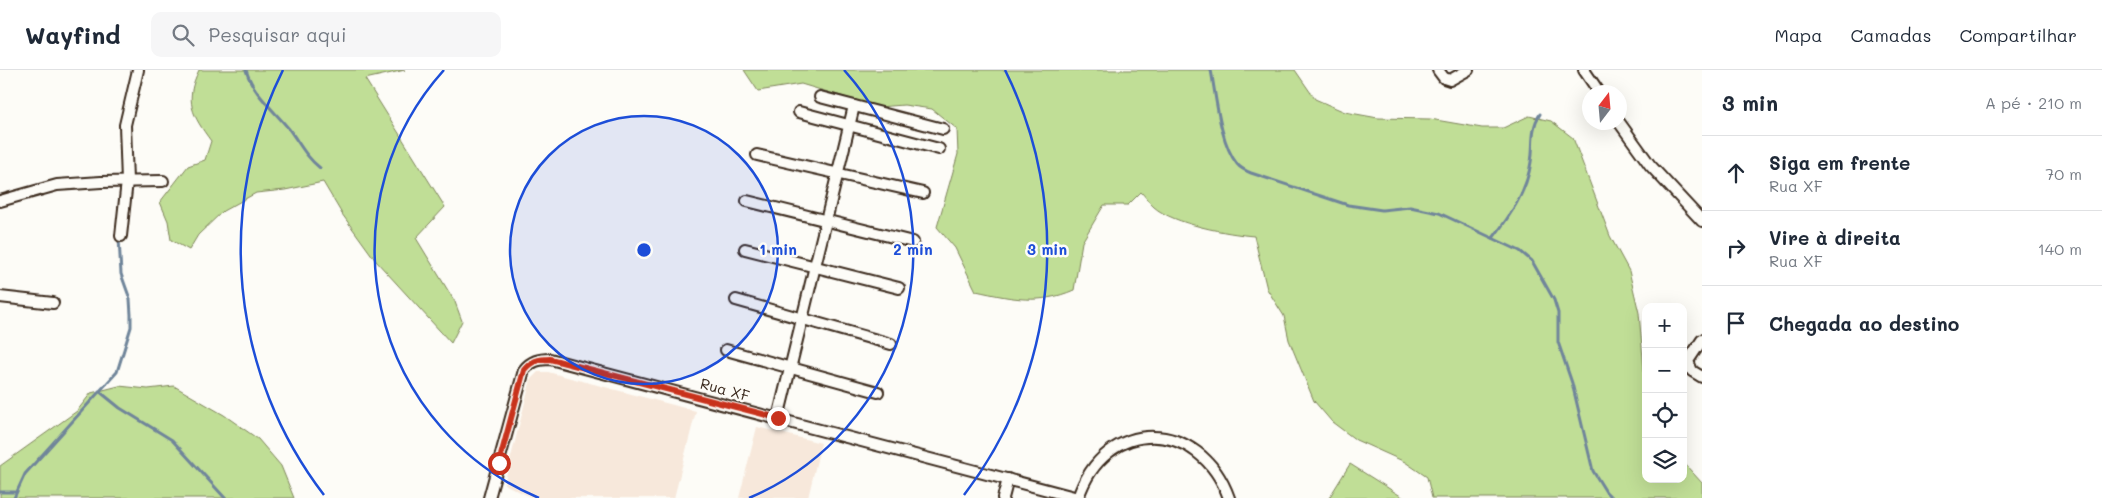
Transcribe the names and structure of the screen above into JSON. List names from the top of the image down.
{
  "streets": {
    "street": ["Rua XF"]
  },
  "north": "top",
  "page": {
    "header": "Wayfind",
    "search": "Pesquisar aqui",
    "nav": ["Mapa", "Camadas", "Compartilhar"],
    "heading": ["3 min", "A pé · 210 m"],
    "list": [
      ["Siga em frente", "Rua XF", "70 m"],
      ["Vire à direita", "Rua XF", "140 m"],
      "Chegada ao destino"
    ],
    "map_buttons": ["+", "−"]
  },
  "rings": ["1 min", "2 min", "3 min"]
}
